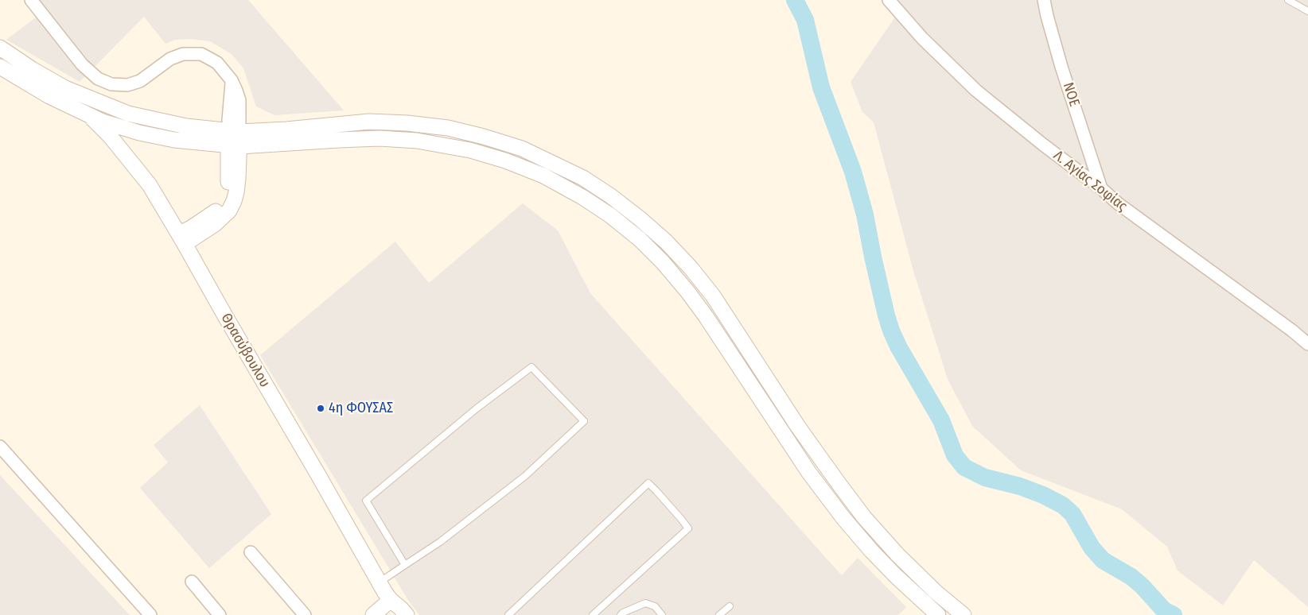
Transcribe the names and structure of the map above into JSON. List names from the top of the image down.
{
  "streets": {
    "street": ["NOE", "Λ. Αγίας Σοφίας", "Θρασύβουλου"]
  },
  "crossings": [
    ["NOE", "Λ. Αγίας Σοφίας"]
  ],
  "places": ["4η ΦΟΥΣΑΣ"]
}
